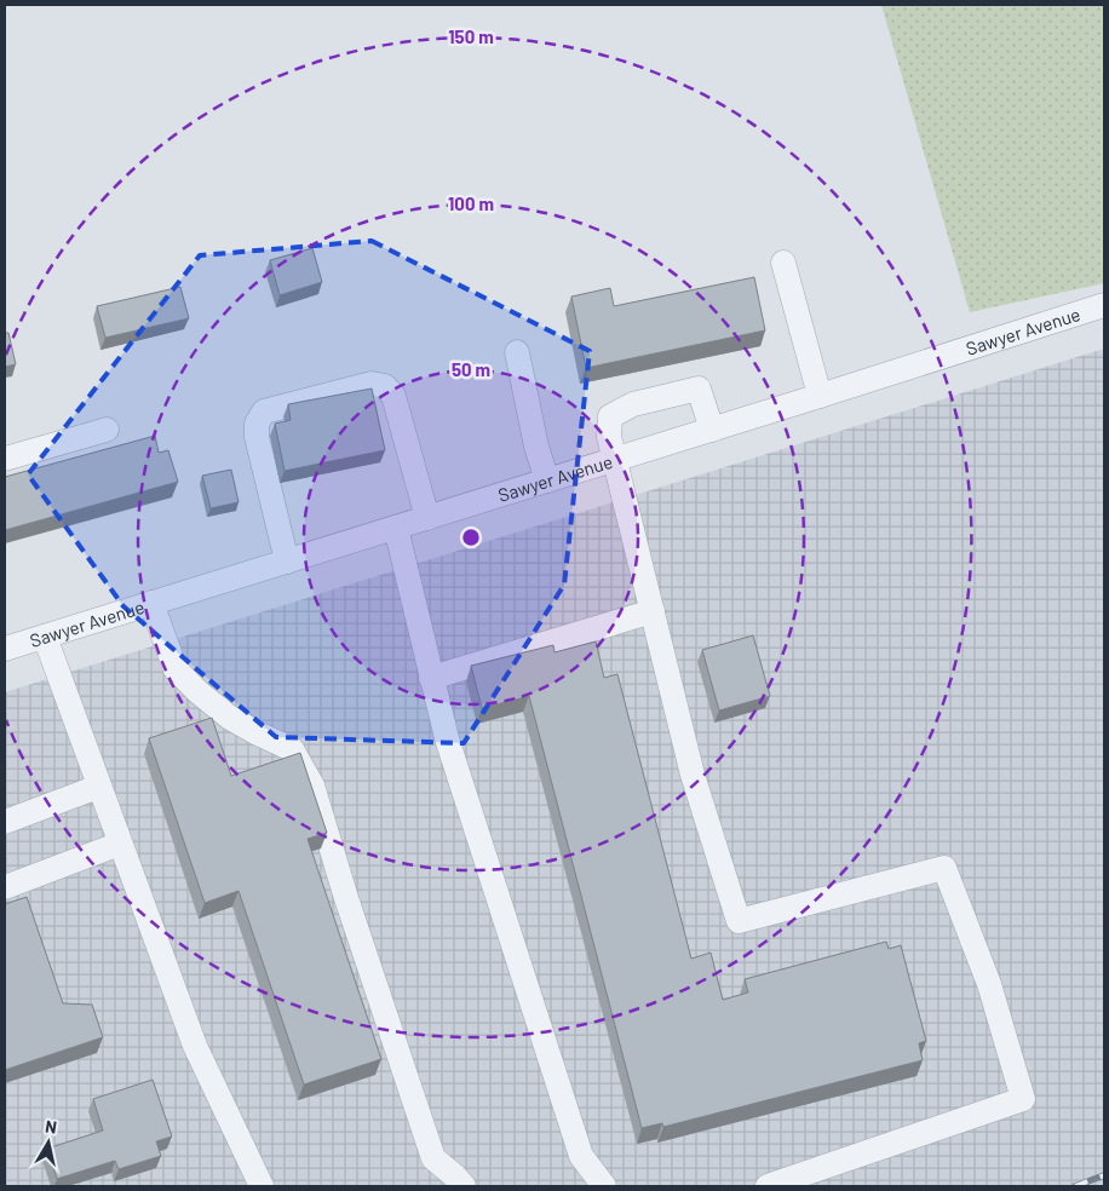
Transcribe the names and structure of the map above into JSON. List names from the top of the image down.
{
  "streets": {
    "street": ["Sawyer Avenue"]
  },
  "north": "top",
  "rings": ["150 m", "100 m", "50 m"]
}
